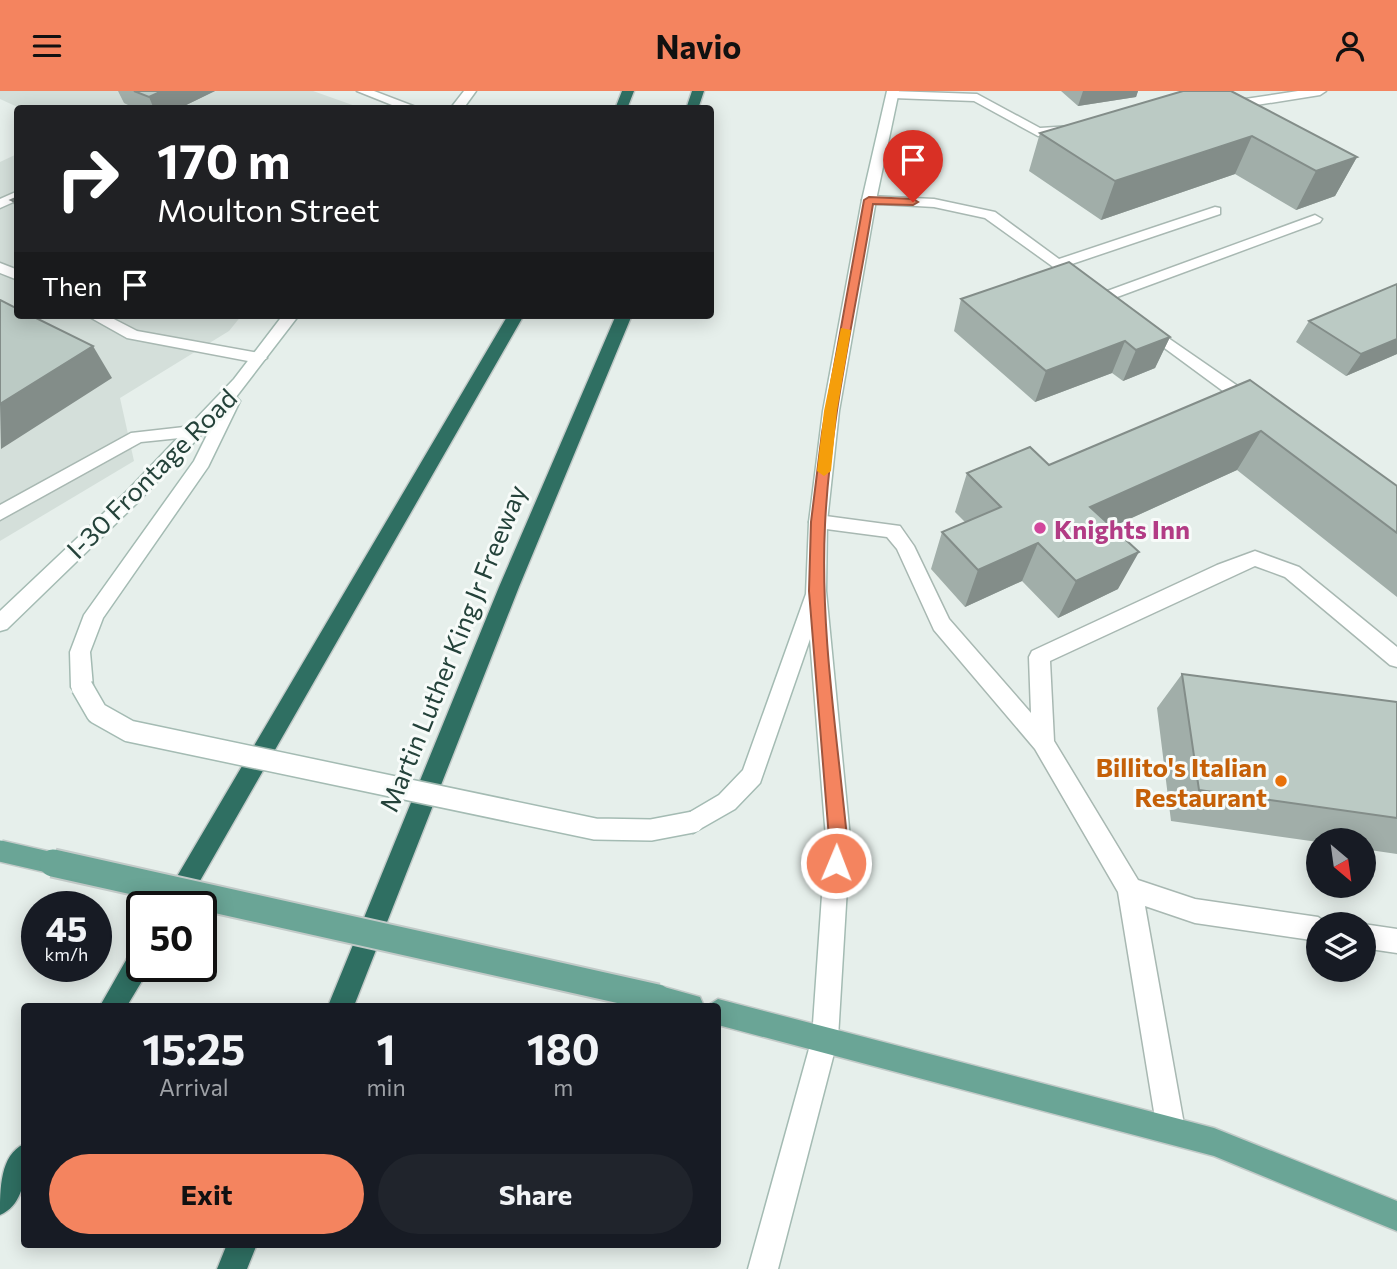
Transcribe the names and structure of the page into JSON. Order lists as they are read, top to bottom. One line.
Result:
{"streets":{"highway":["Martin Luther King Jr Freeway"],"main road":["I-30 Frontage Road"]},"places":["Knights Inn","Billito's Italian Restaurant"],"north":"bottom right","page":{"header":"Navio","turn":["170 m","Moulton Street"],"then":"Then","speed":"45 km/h","limit":"50","eta":["15:25","Arrival","1","min","180","m"],"buttons":["Exit","Share"]}}
